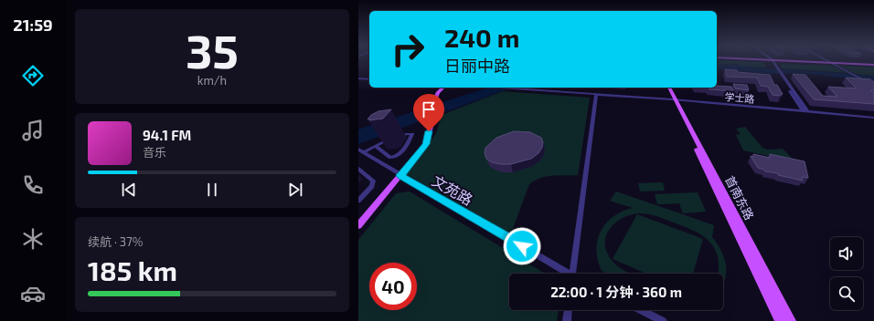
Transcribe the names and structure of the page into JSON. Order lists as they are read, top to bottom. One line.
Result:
{"streets":{"main road":["首南东路"],"street":["学士路","文苑路"]},"crossings":[["学士路","首南东路"]],"page":{"tabs":"21:59","tile":[["35","km/h"],["续航 · 37%","185 km"]],"turn":["240 m","日丽中路"],"song":["94.1 FM","音乐"],"limit":"40","trip":"22:00 · 1 分钟 · 360 m"}}
